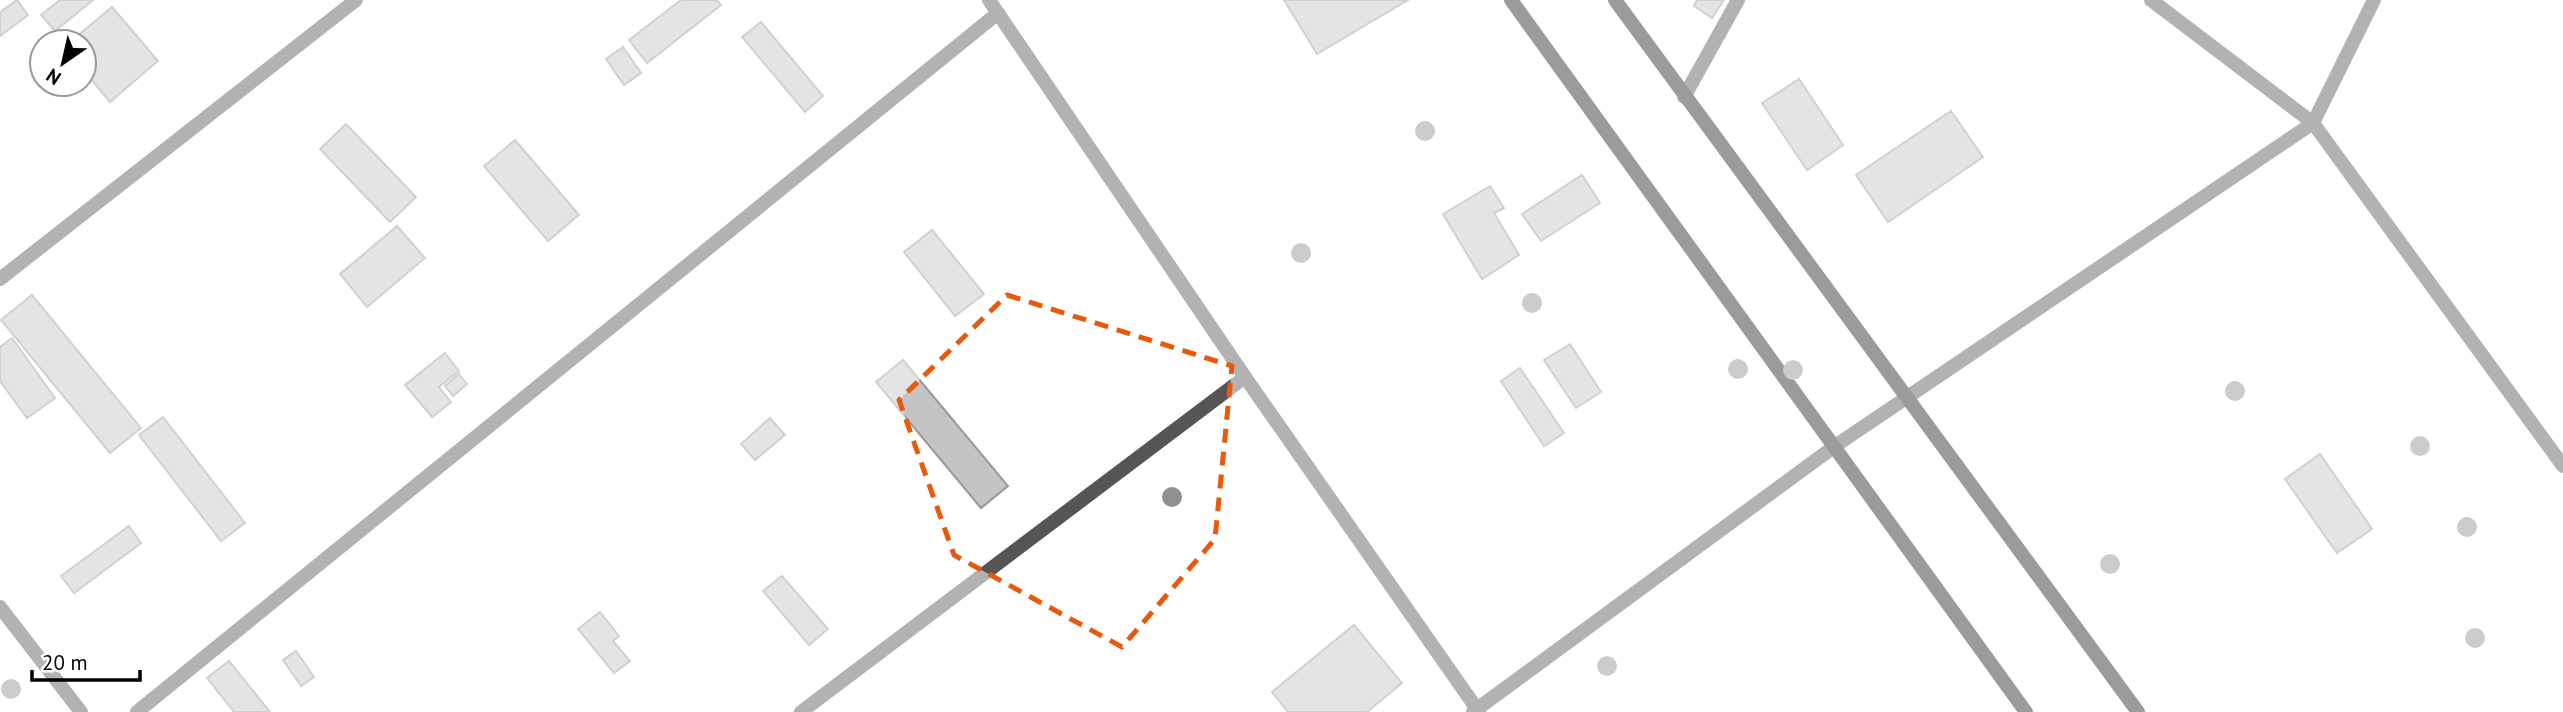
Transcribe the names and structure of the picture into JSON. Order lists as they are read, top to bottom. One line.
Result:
{"scale_bar":"20 m","north":"bottom left"}
